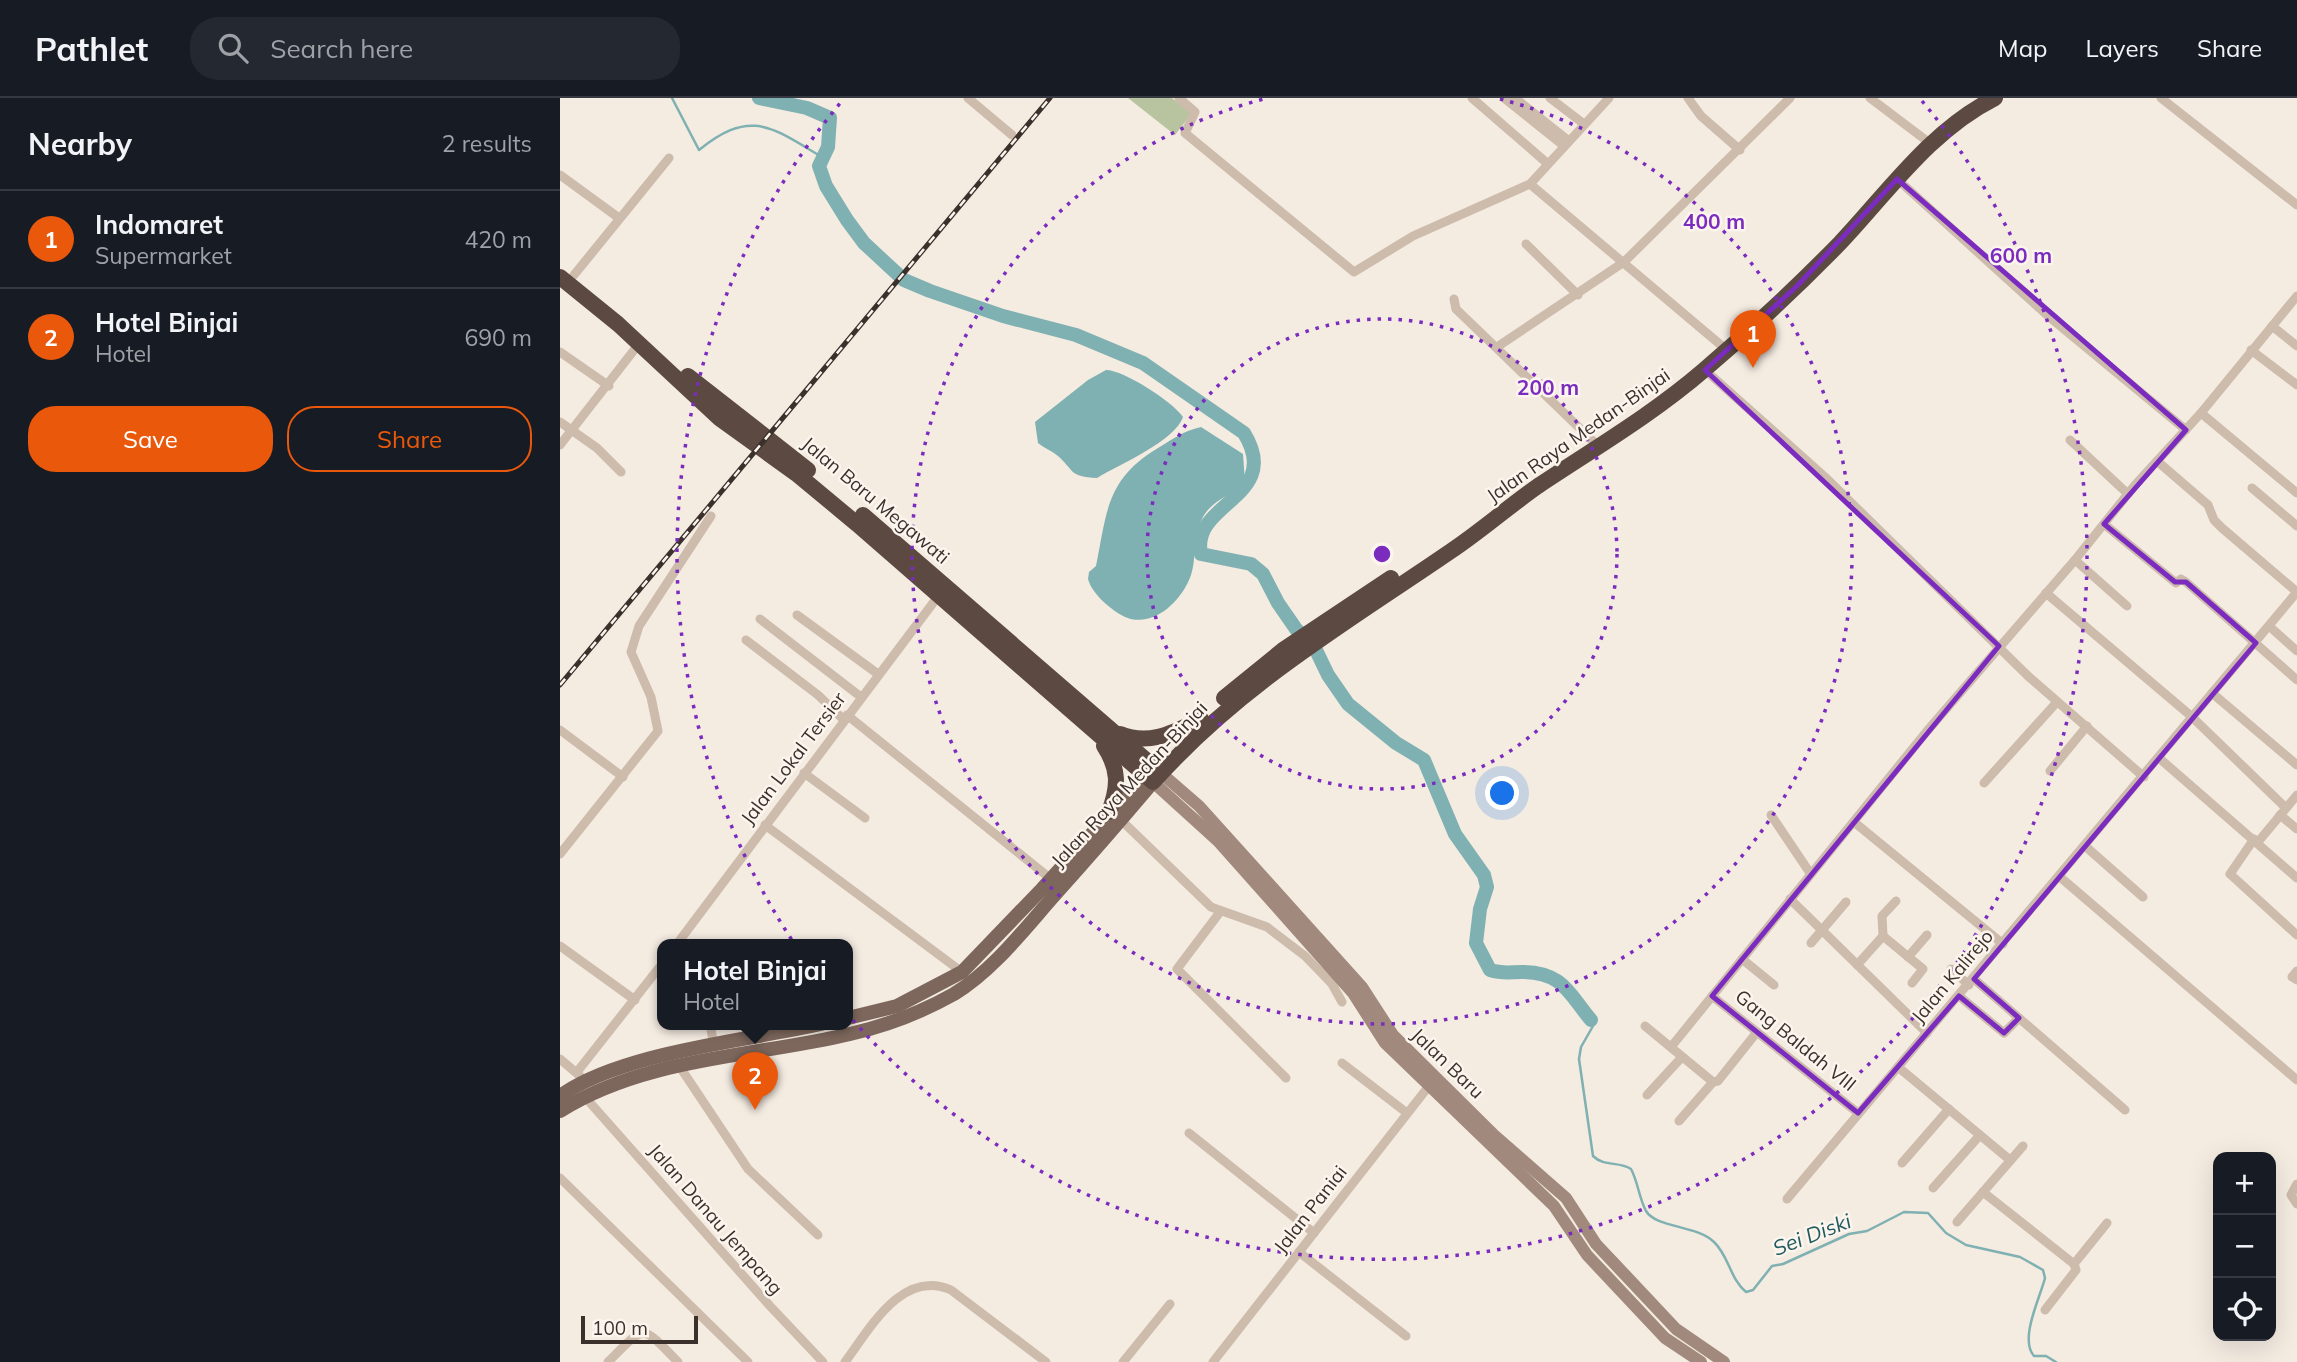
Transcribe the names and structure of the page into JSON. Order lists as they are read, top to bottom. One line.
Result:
{"streets":{"highway":["Jalan Raya Medan-Binjai","Jalan Baru Megawati"],"street":["Jalan Lokal Tersier","Jalan Kalirejo","Gang Baldah VIII","Jalan Baru","Jalan Paniai","Jalan Danau Jempang"]},"crossings":[["Jalan Raya Medan-Binjai","Jalan Baru Megawati"],["Jalan Raya Medan-Binjai","Jalan Baru"],["Jalan Raya Medan-Binjai","Jalan Danau Jempang"],["Jalan Baru Megawati","Jalan Lokal Tersier"],["Jalan Baru Megawati","Jalan Baru"],["Jalan Kalirejo","Gang Baldah VIII"],["Jalan Baru","Jalan Paniai"]],"water":["Sei Diski"],"scale_bar":"100 m","page":{"header":"Pathlet","search":"Search here","nav":["Map","Layers","Share"],"heading":["Nearby","2 results"],"list":[{"mark":"1","name":"Indomaret","note":"Supermarket","value":"420 m"},{"mark":"2","name":"Hotel Binjai","note":"Hotel","value":"690 m"}],"pins":["1","2"],"buttons":["Save","Share"],"popup":["Hotel Binjai","Hotel"],"map_buttons":["+","−"],"scale":"100 m"},"rings":["400 m","600 m","200 m"]}
